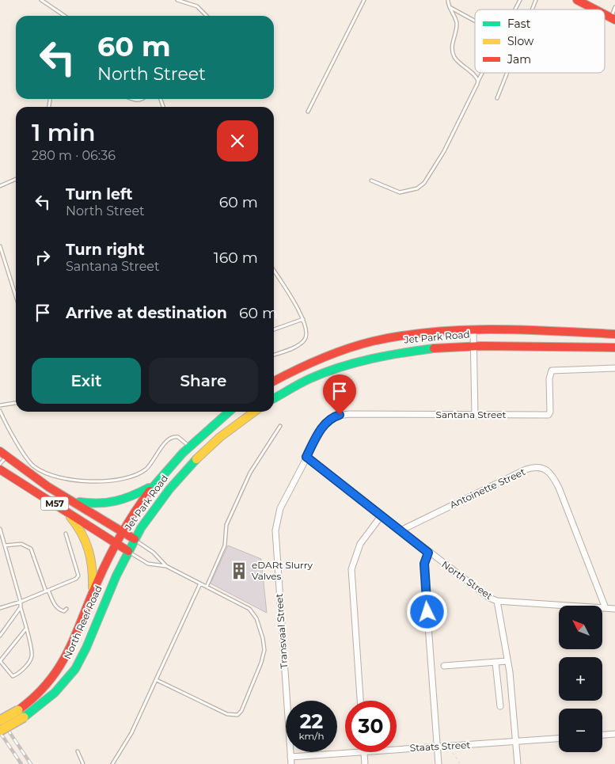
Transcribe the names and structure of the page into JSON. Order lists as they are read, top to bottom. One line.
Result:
{"streets":{"main road":["Jet Park Road","M57","North Reef Road"],"street":["Santana Street","Antoinette Street","North Street","Transvaal Street","Staats Street"]},"crossings":[["Jet Park Road","North Reef Road"],["Santana Street","North Street"],["Santana Street","Transvaal Street"],["Antoinette Street","North Street"],["M57","North Reef Road"],["North Street","Transvaal Street"],["Transvaal Street","Staats Street"]],"places":{"building":["eDARt Slurry Valves"]},"legend":["Fast","Slow","Jam"],"north":"top left","page":{"turn":["60 m","North Street"],"heading":["1 min","280 m · 06:36"],"list":[{"name":"Turn left","note":"North Street","value":"60 m"},{"name":"Turn right","note":"Santana Street","value":"160 m"},{"name":"Arrive at destination","value":"60 m"}],"buttons":["Exit","Share"],"map_buttons":["+","−"],"speed":"22 km/h","limit":"30"}}
